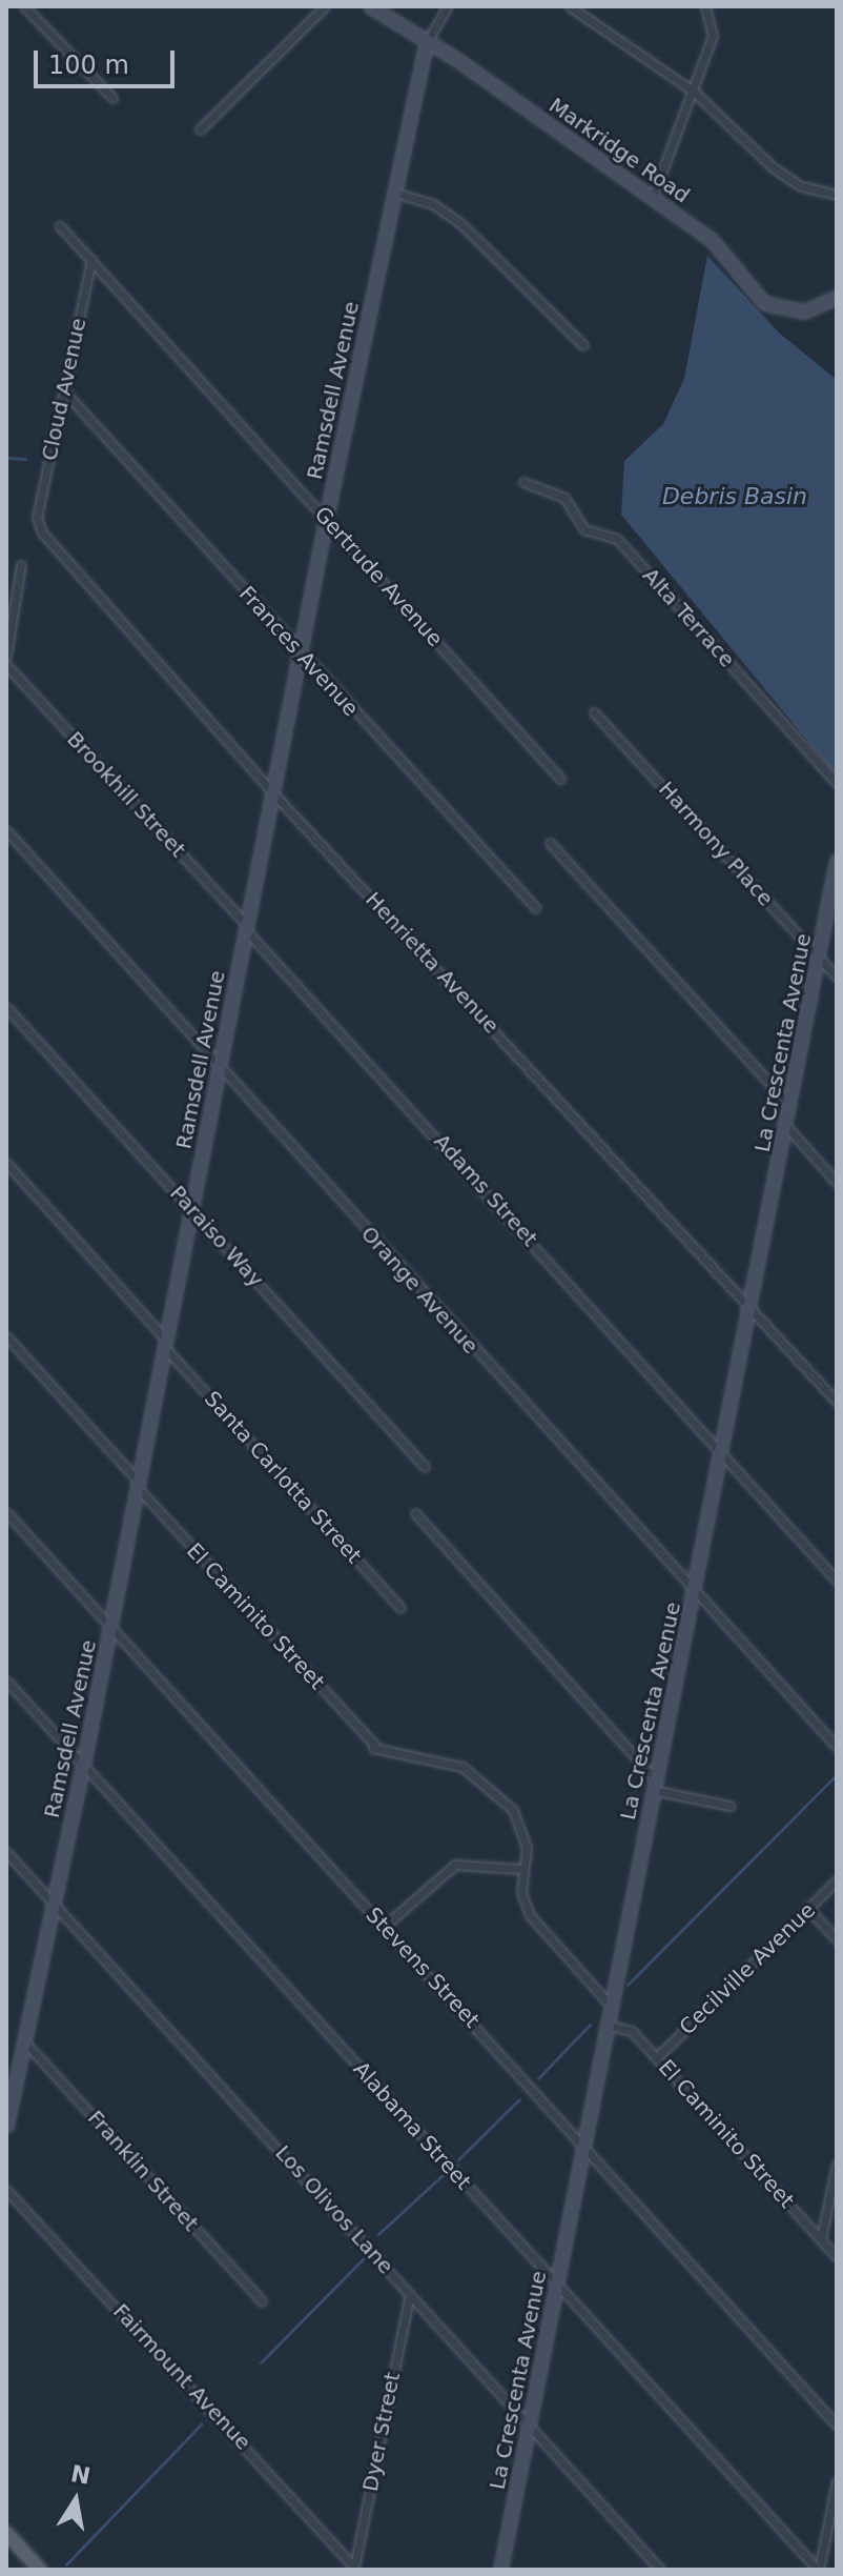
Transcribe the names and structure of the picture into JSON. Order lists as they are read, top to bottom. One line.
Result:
{"streets":{"street":["Markridge Road","Cloud Avenue","Ramsdell Avenue","Gertrude Avenue","Alta Terrace","Frances Avenue","Brookhill Street","Harmony Place","Henrietta Avenue","La Crescenta Avenue","Adams Street","Paraiso Way","Orange Avenue","Santa Carlotta Street","El Caminito Street","Stevens Street","Cecilville Avenue","Alabama Street","Franklin Street","Los Olivos Lane","Fairmount Avenue","Dyer Street"]},"crossings":[["Markridge Road","Ramsdell Avenue"],["Cloud Avenue","Gertrude Avenue"],["Cloud Avenue","Frances Avenue"],["Cloud Avenue","Henrietta Avenue"],["Ramsdell Avenue","Gertrude Avenue"],["Ramsdell Avenue","Frances Avenue"],["Ramsdell Avenue","Brookhill Street"],["Ramsdell Avenue","Henrietta Avenue"],["Ramsdell Avenue","Adams Street"],["Ramsdell Avenue","Paraiso Way"],["Ramsdell Avenue","Orange Avenue"],["Ramsdell Avenue","Santa Carlotta Street"],["Ramsdell Avenue","El Caminito Street"],["Ramsdell Avenue","Stevens Street"],["Ramsdell Avenue","Alabama Street"],["Ramsdell Avenue","Franklin Street"],["Ramsdell Avenue","Los Olivos Lane"],["Brookhill Street","Adams Street"],["Harmony Place","La Crescenta Avenue"],["Henrietta Avenue","La Crescenta Avenue"],["La Crescenta Avenue","Adams Street"],["La Crescenta Avenue","Orange Avenue"],["La Crescenta Avenue","El Caminito Street"],["La Crescenta Avenue","Stevens Street"],["La Crescenta Avenue","Alabama Street"],["La Crescenta Avenue","Los Olivos Lane"],["El Caminito Street","Cecilville Avenue"],["Los Olivos Lane","Dyer Street"],["Fairmount Avenue","Dyer Street"]],"water":["Debris Basin"],"scale_bar":"100 m","north":"top"}
